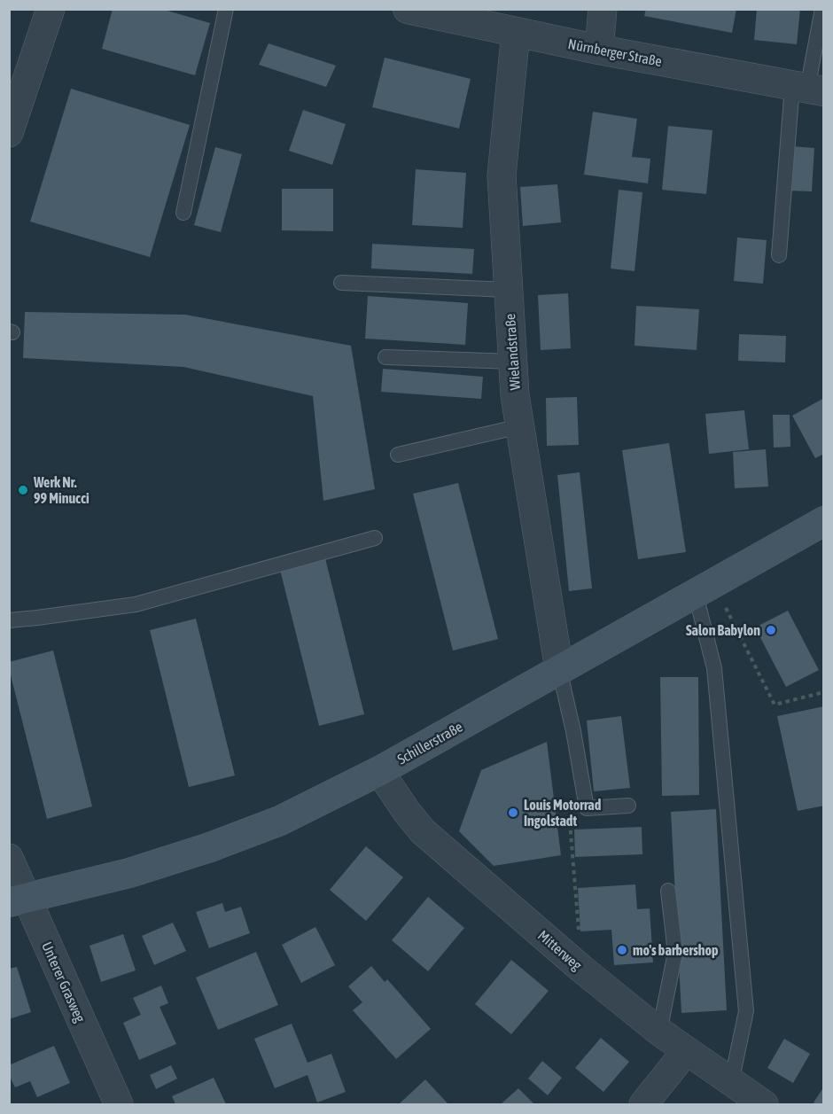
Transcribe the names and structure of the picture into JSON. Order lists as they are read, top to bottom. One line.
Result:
{"streets":{"main road":["Schillerstraße"],"street":["Nürnberger Straße","Wielandstraße","Mitterweg","Unterer Grasweg"]},"crossings":[["Nürnberger Straße","Wielandstraße"],["Wielandstraße","Schillerstraße"],["Schillerstraße","Mitterweg"],["Schillerstraße","Unterer Grasweg"]],"places":["Werk Nr. 99 Minucci","Salon Babylon","Louis Motorrad Ingolstadt","mo's barbershop"]}
